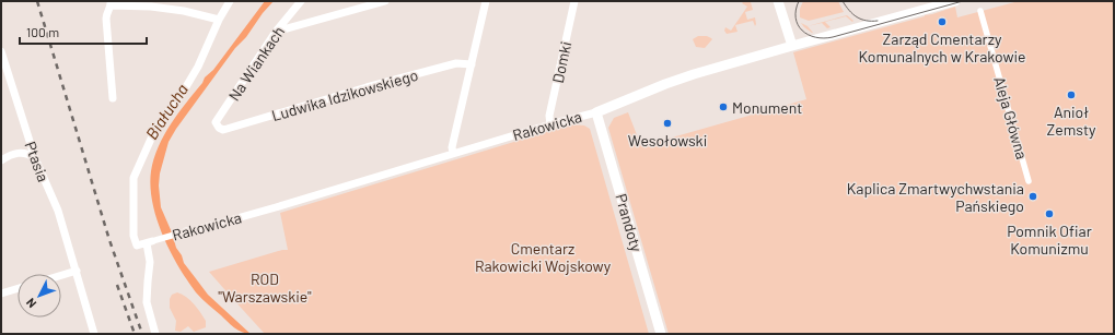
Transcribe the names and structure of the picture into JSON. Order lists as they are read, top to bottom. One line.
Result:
{"streets":{"street":["Domki","Na Wiankach","Ludwika Idzikowskiego","Aleja Główna","Rakowicka","Ptasia","Prandoty"]},"crossings":[["Domki","Rakowicka"],["Na Wiankach","Ludwika Idzikowskiego"],["Rakowicka","Prandoty"]],"water":["Białucha"],"parks":["Cmentarz Rakowicki Wojskowy","ROD \"Warszawskie\""],"places":["Zarząd Cmentarzy Komunalnych w Krakowie","Anioł Zemsty","Monument","Wesołowski","Kaplica Zmartwychwstania Pańskiego","Pomnik Ofiar Komunizmu"],"scale_bar":"100 m","north":"bottom left"}
